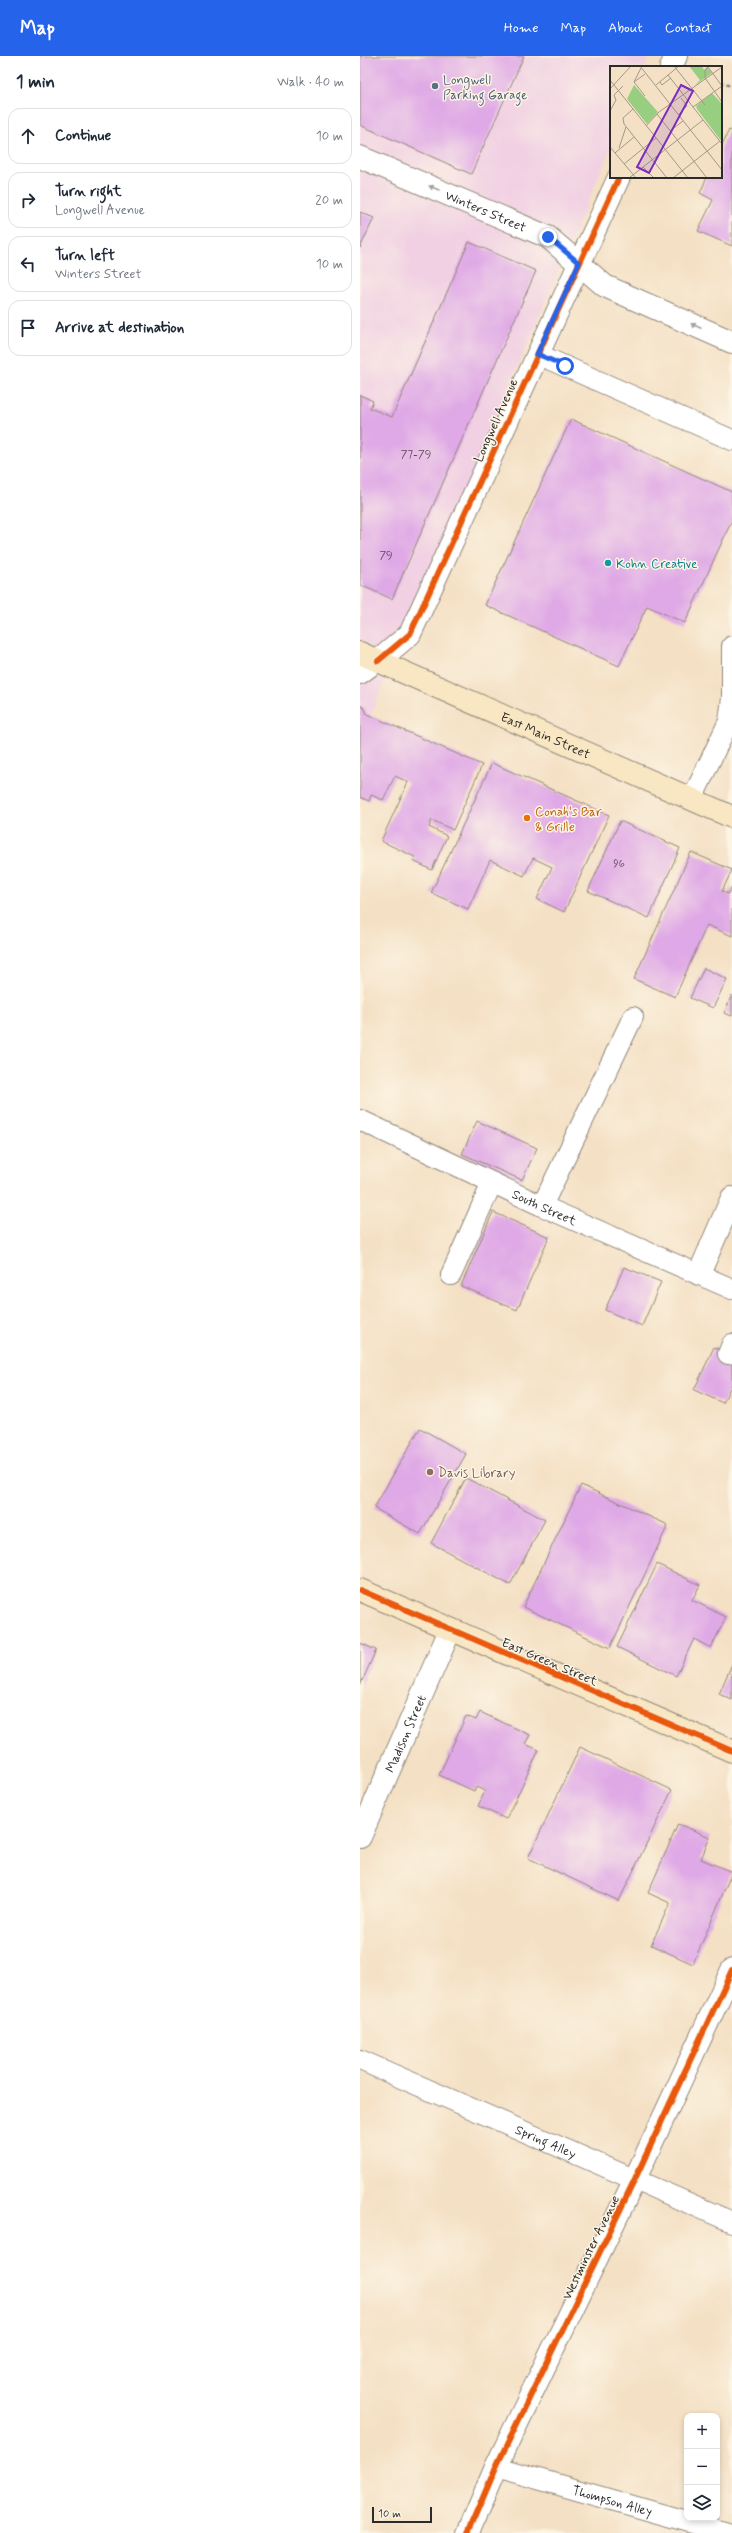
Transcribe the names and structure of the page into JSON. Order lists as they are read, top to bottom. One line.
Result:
{"streets":{"street":["Winters Street","Longwell Avenue","East Main Street","East Green Street","Madison Street","Westminster Avenue"],"lane":["South Street","Spring Alley","Thompson Alley"]},"crossings":[["Winters Street","Longwell Avenue"],["Longwell Avenue","East Main Street"],["East Green Street","Madison Street"],["Spring Alley","Westminster Avenue"],["Westminster Avenue","Thompson Alley"]],"one_way":["Winters Street"],"places":["Longwell Parking Garage","Kohn Creative","Conah's Bar & Grille","Davis Library"],"house_numbers":["77-79","79","96"],"scale_bar":"10 m","page":{"header":"Map","nav":["Home","Map","About","Contact"],"heading":["1 min","Walk · 40 m"],"list":[["Continue","10 m"],["Turn right","Longwell Avenue","20 m"],["Turn left","Winters Street","10 m"],"Arrive at destination"],"map_buttons":["+","−"],"scale":"10 m"}}
